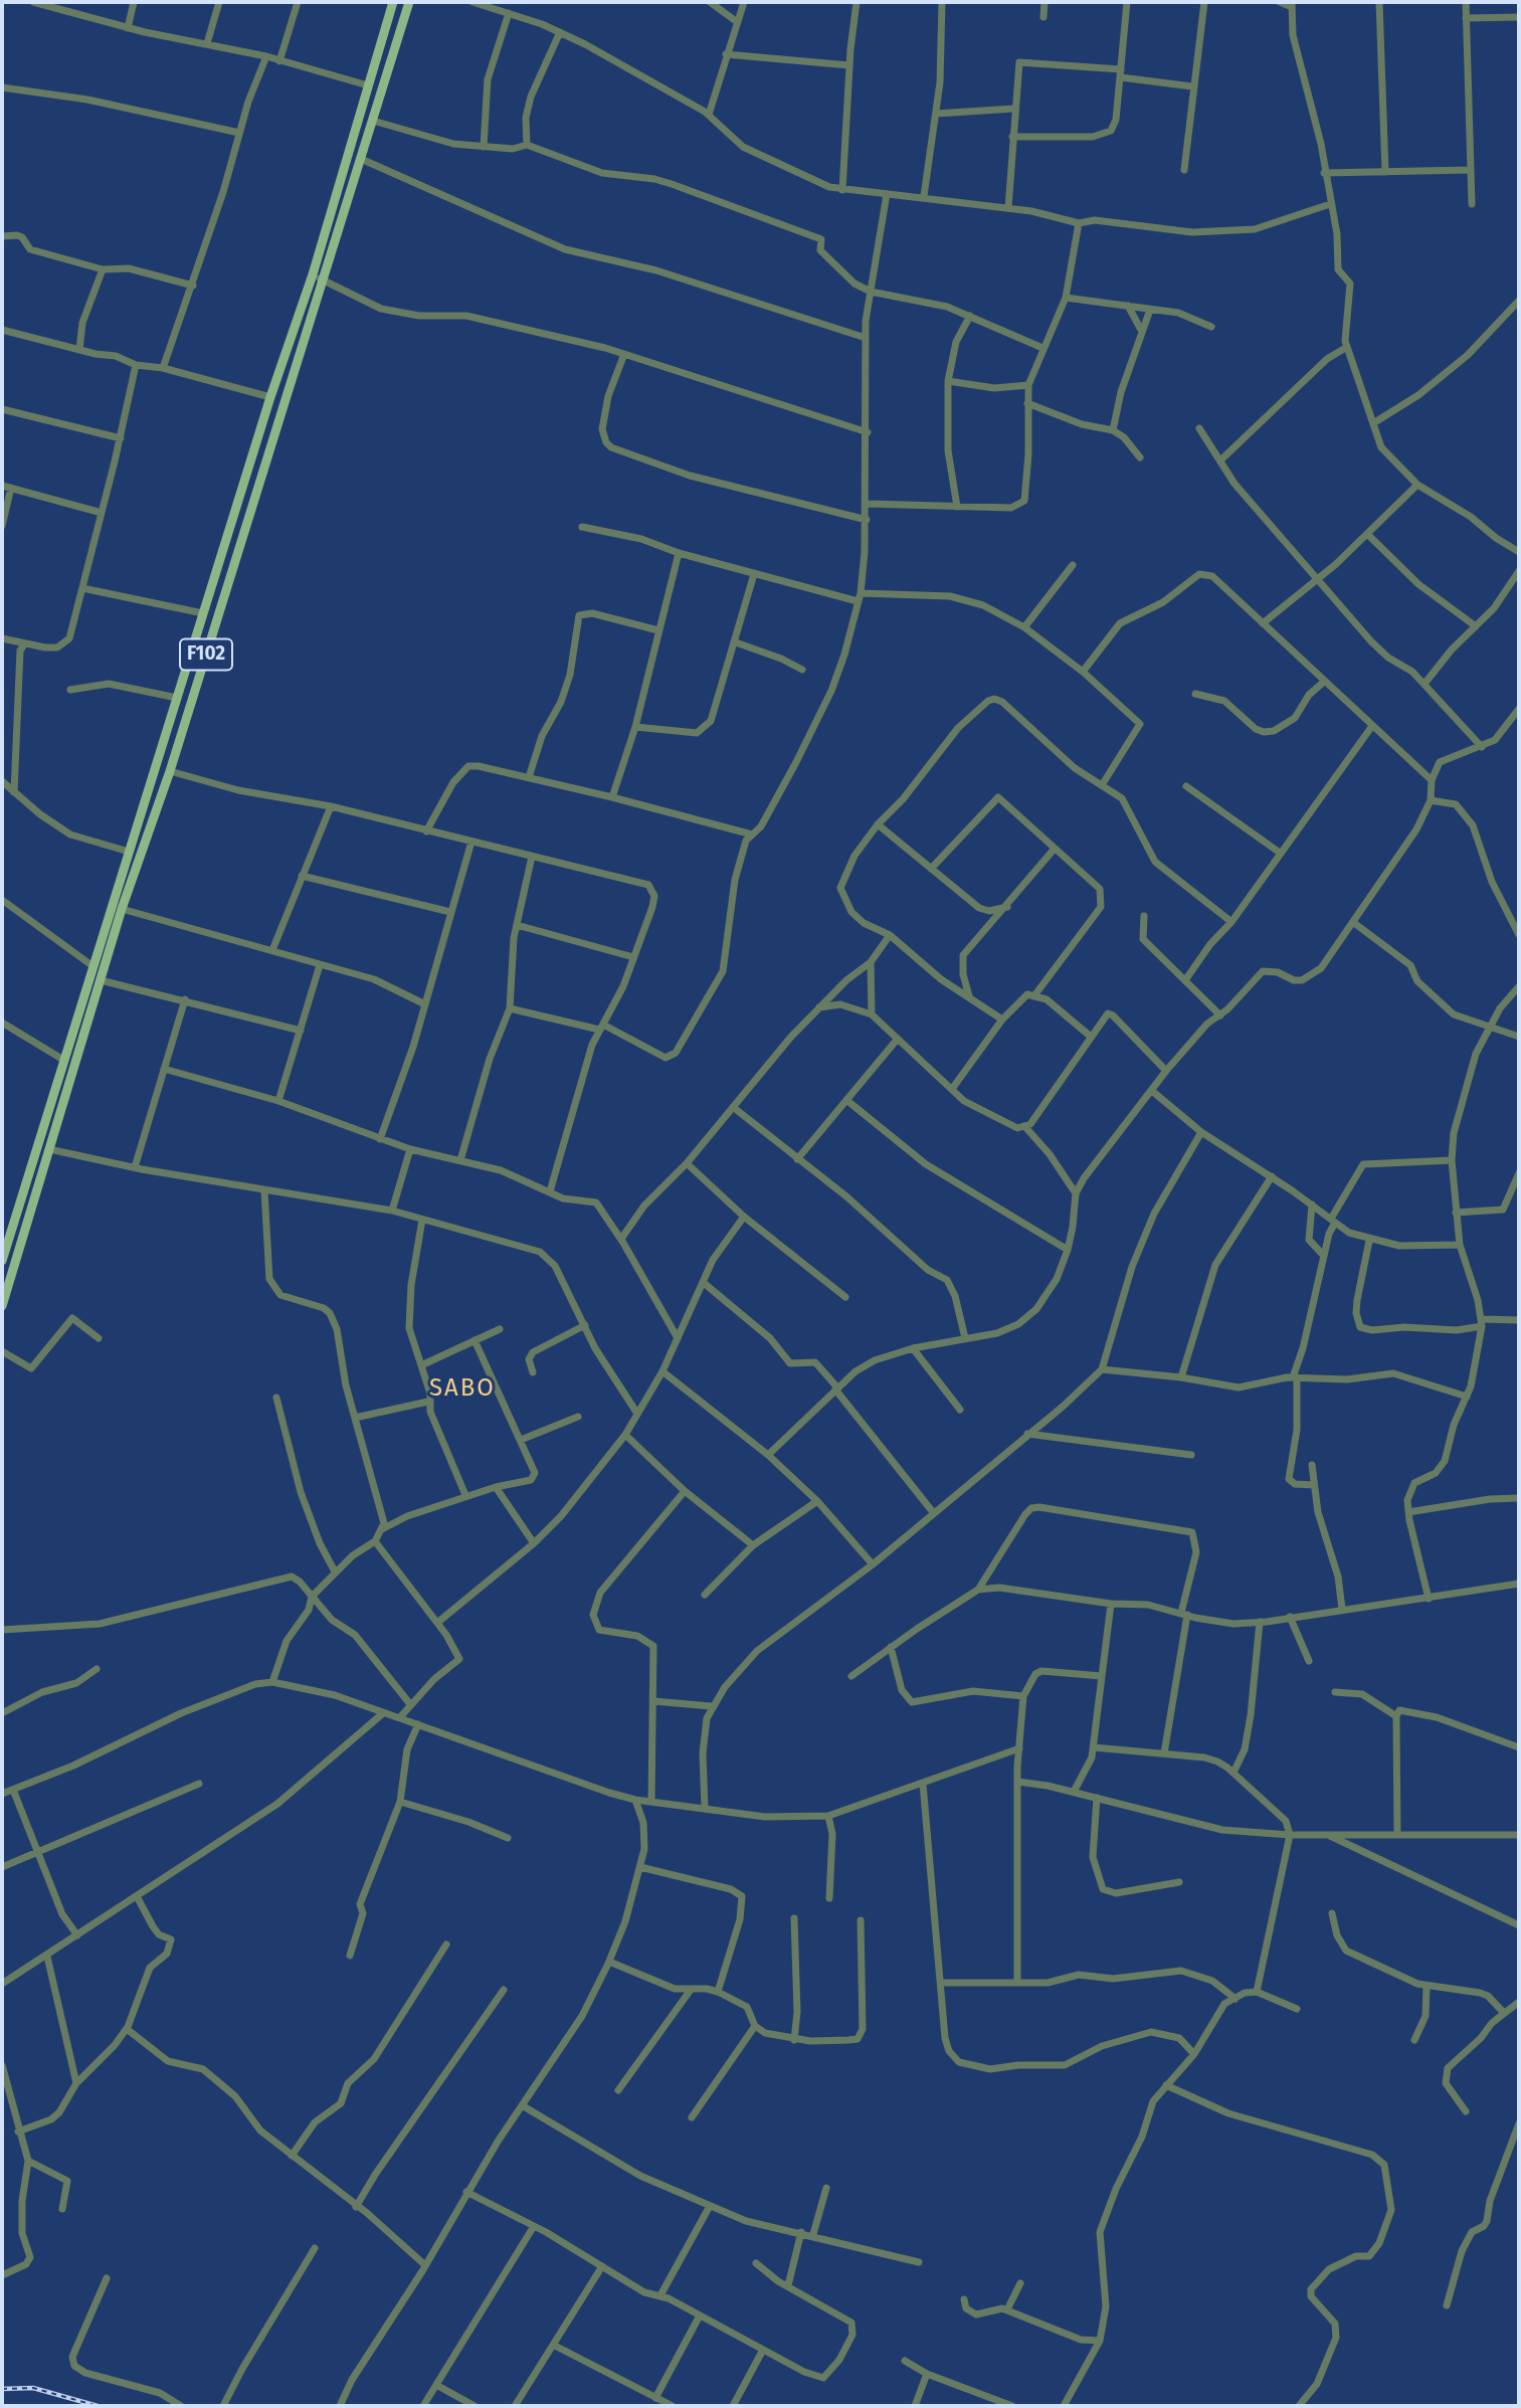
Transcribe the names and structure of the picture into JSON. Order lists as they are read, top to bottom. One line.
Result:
{"streets":{"main road":["F102"]},"districts":["SABO"]}
